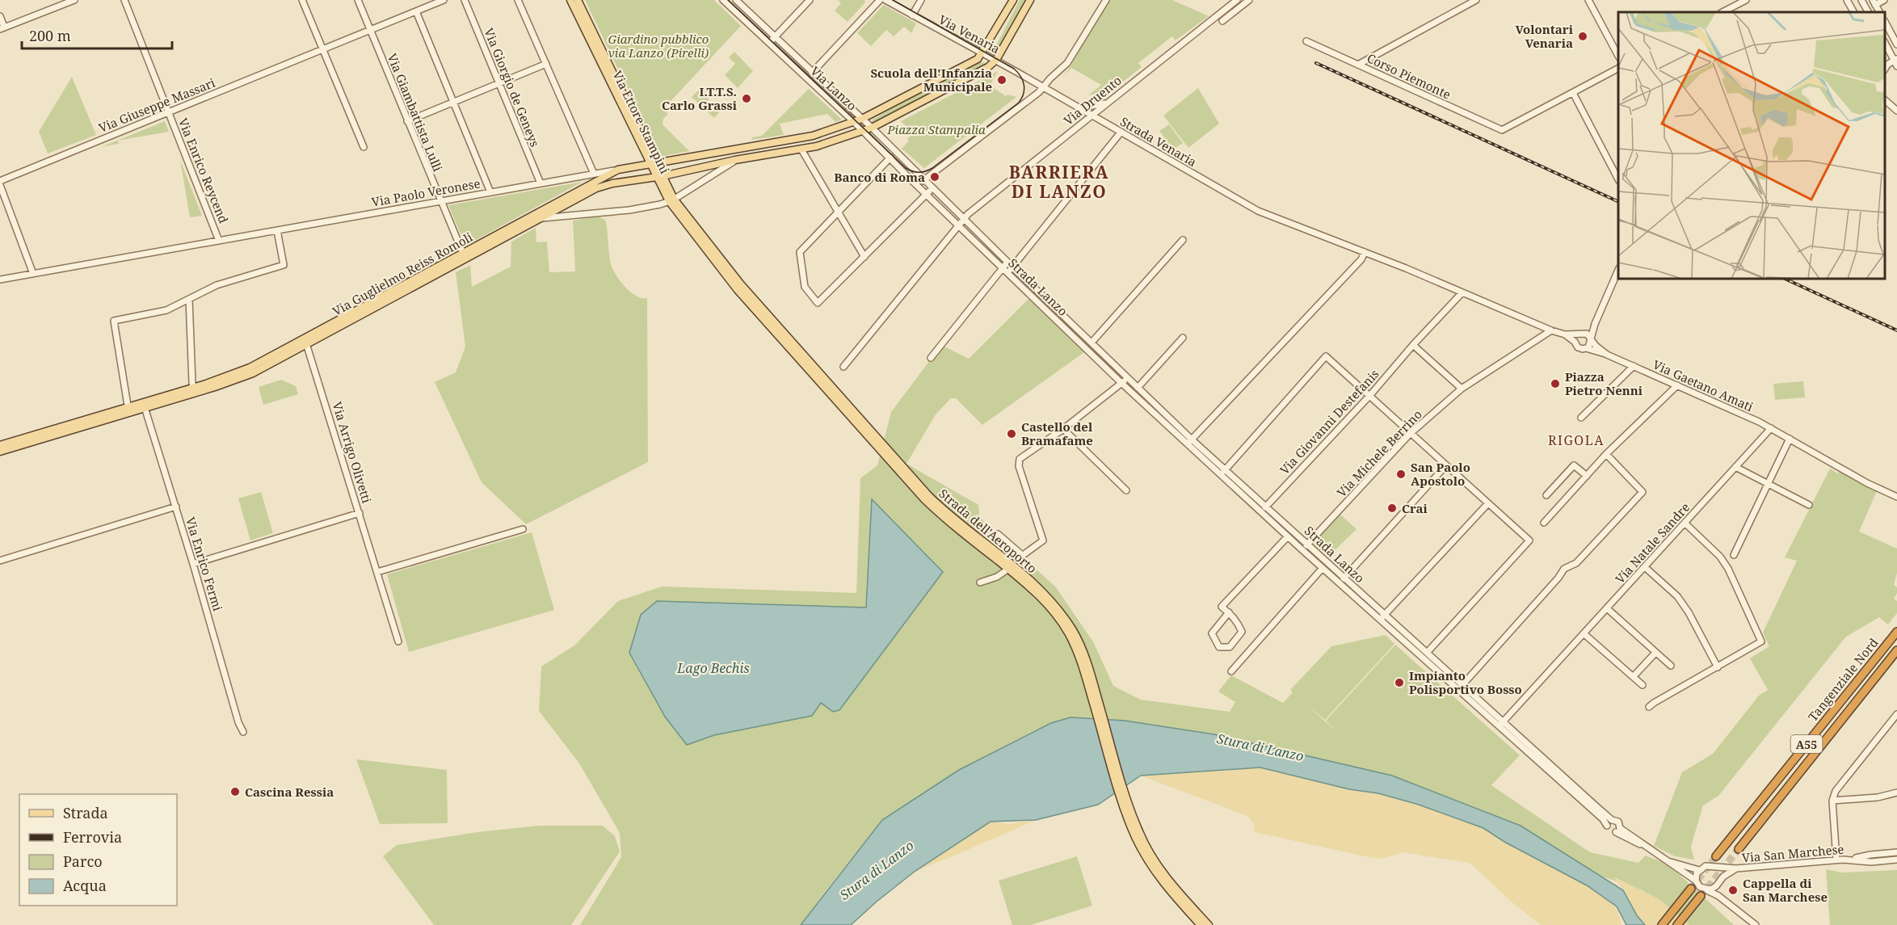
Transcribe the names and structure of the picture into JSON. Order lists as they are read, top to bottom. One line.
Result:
{"streets":{"highway":["Tangenziale Nord","A55"],"main road":["Via Ettore Stampini","Via Paolo Veronese","Via Guglielmo Reiss Romoli","Strada dell'Aeroporto"],"street":["Via Venaria","Corso Piemonte","Via Giorgio de Geneys","Via Lanzo","Via Druento","Via Giuseppe Massari","Via Giambattista Lulli","Strada Venaria","Via Enrico Reycend","Strada Lanzo","Via Gaetano Amati","Via Giovanni Destefanis","Via Arrigo Olivetti","Via Michele Berrino","Via Natale Sandre","Via Enrico Fermi","Via San Marchese"]},"crossings":[["Via Venaria","Strada Venaria"],["Via Giorgio de Geneys","Via Paolo Veronese"],["Via Lanzo","Via Paolo Veronese"],["Via Lanzo","Strada Lanzo"],["Via Druento","Strada Venaria"],["Via Druento","Strada Lanzo"],["Via Giuseppe Massari","Via Giambattista Lulli"],["Via Giuseppe Massari","Via Enrico Reycend"],["Via Giambattista Lulli","Via Paolo Veronese"],["Via Giambattista Lulli","Via Guglielmo Reiss Romoli"],["Via Ettore Stampini","Via Paolo Veronese"],["Via Ettore Stampini","Via Guglielmo Reiss Romoli"],["Via Ettore Stampini","Strada dell'Aeroporto"],["Strada Venaria","Via Giovanni Destefanis"],["Via Enrico Reycend","Via Paolo Veronese"],["Via Paolo Veronese","Via Guglielmo Reiss Romoli"],["Via Guglielmo Reiss Romoli","Via Arrigo Olivetti"],["Via Guglielmo Reiss Romoli","Via Enrico Fermi"],["Strada Lanzo","Via Giovanni Destefanis"],["Strada Lanzo","Via Michele Berrino"],["Via Gaetano Amati","Via Natale Sandre"]],"districts":["BARRIERA DI LANZO","RIGOLA"],"water":["Lago Bechis","Stura di Lanzo"],"parks":["Giardino pubblico via Lanzo (Pirelli)","Piazza Stampalia"],"places":["Volontari Venaria","Scuola dell'Infanzia Municipale","I.T.T.S. Carlo Grassi","Banco di Roma","Piazza Pietro Nenni","Castello del Bramafame","San Paolo Apostolo","Crai","Impianto Polisportivo Bosso","Cascina Ressia","Cappella di San Marchese"],"legend":["Strada","Ferrovia","Parco","Acqua"],"scale_bar":"200 m"}
